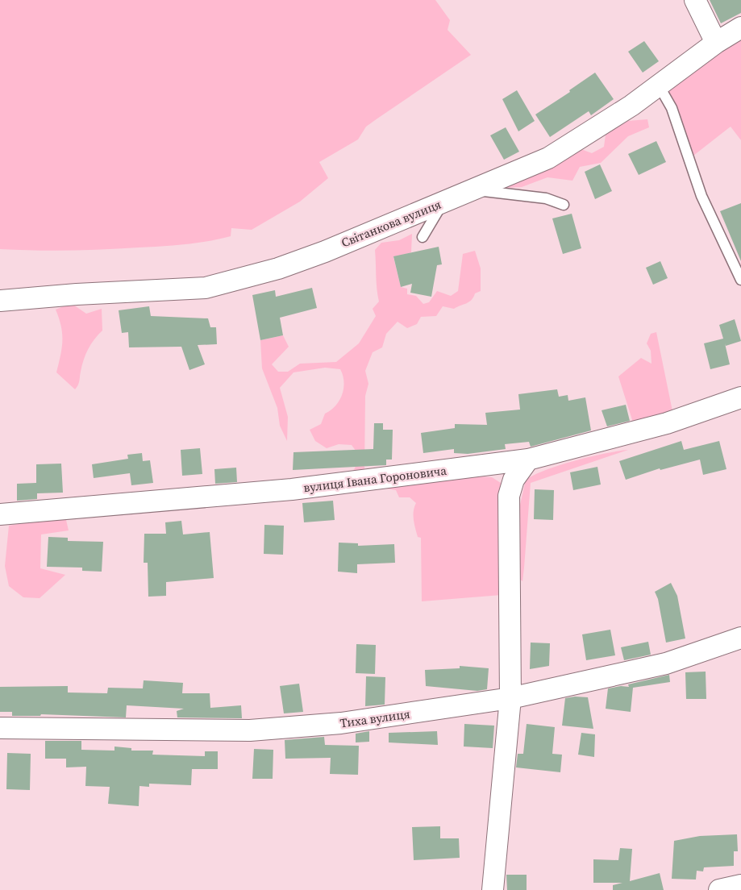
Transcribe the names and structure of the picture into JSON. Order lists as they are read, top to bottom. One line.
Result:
{"streets":{"street":["Світанкова вулиця","вулиця Івана Гороновича","Тиха вулиця"]}}
